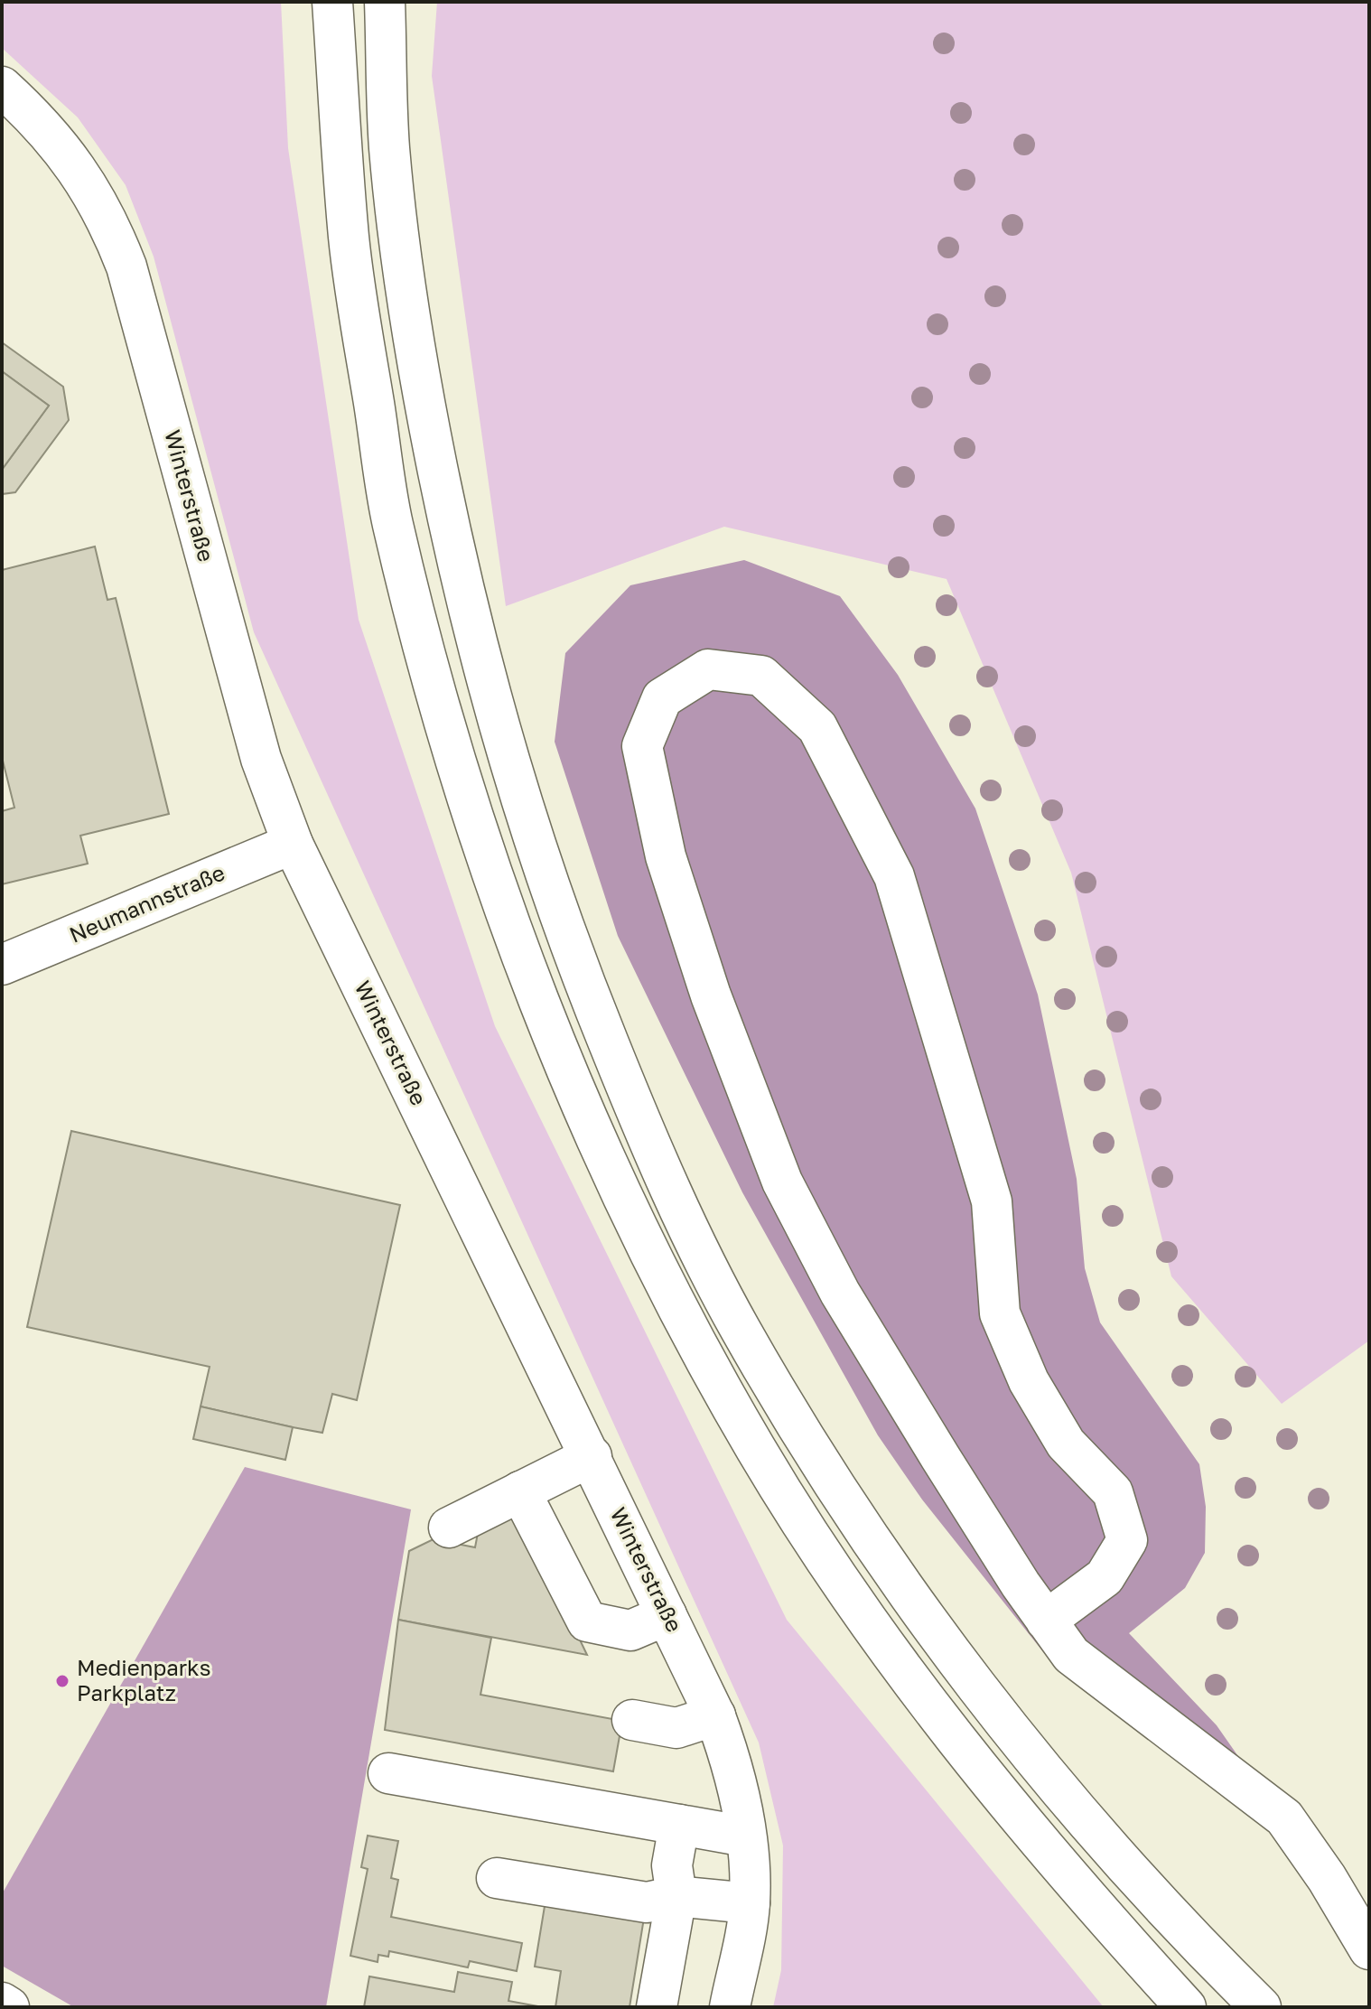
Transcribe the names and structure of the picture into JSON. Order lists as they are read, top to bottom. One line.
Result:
{"streets":{"main road":["Winterstraße","Neumannstraße"]},"crossings":[["Winterstraße","Neumannstraße"]],"places":["Medienparks Parkplatz"]}
